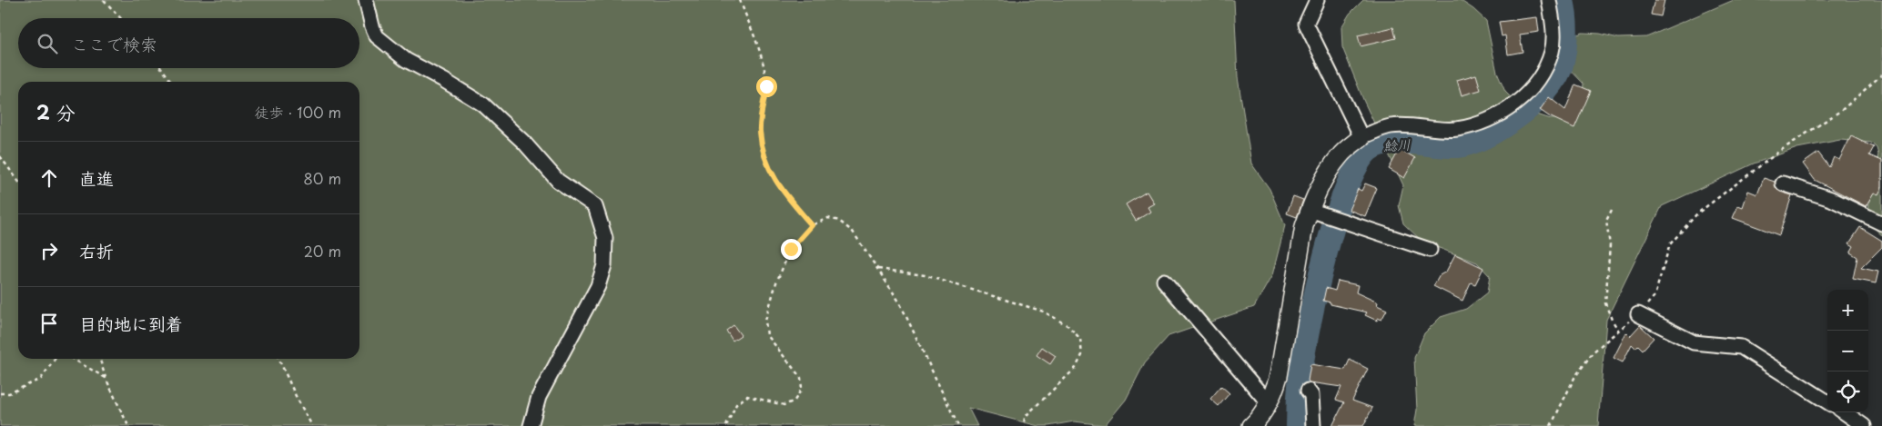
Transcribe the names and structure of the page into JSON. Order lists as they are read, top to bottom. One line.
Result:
{"water":["鯰川"],"page":{"search":"ここで検索","heading":["2 分","徒歩 · 100 m"],"list":[["直進","80 m"],["右折","20 m"],"目的地に到着"],"map_buttons":["+","−"]}}
